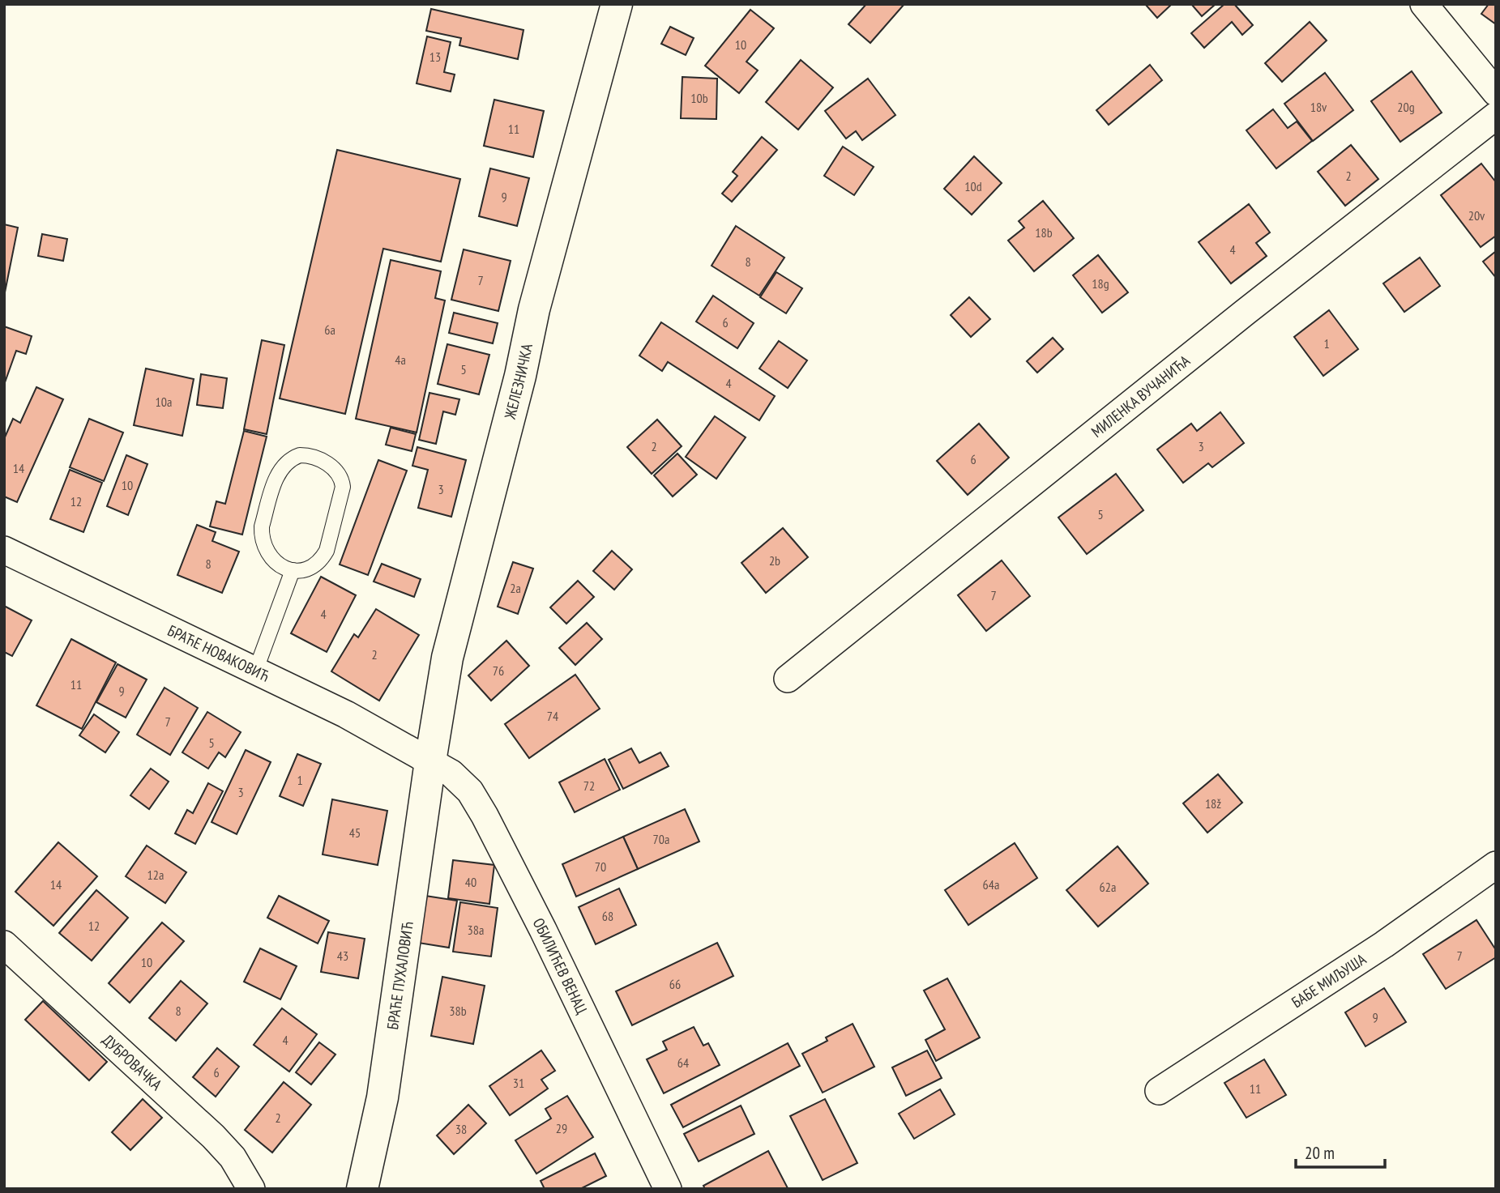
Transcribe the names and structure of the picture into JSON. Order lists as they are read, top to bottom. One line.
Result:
{"streets":{"main road":["ЖЕЛЕЗНИЧКА","БРАЋЕ ПУХАЛОВИЋ"],"street":["МИЛЕНКА ВУЧАНИЋА","БРАЋЕ НОВАКОВИЋ","ОБИЛИЋЕВ ВЕНАЦ","БАБЕ МИЉУША","ДУБРОВАЧКА"]},"crossings":[["ЖЕЛЕЗНИЧКА","БРАЋЕ НОВАКОВИЋ"],["ЖЕЛЕЗНИЧКА","ОБИЛИЋЕВ ВЕНАЦ"],["ЖЕЛЕЗНИЧКА","БРАЋЕ ПУХАЛОВИЋ"],["БРАЋЕ НОВАКОВИЋ","ОБИЛИЋЕВ ВЕНАЦ"],["БРАЋЕ НОВАКОВИЋ","БРАЋЕ ПУХАЛОВИЋ"],["ОБИЛИЋЕВ ВЕНАЦ","БРАЋЕ ПУХАЛОВИЋ"]],"house_numbers":["10","13","10b","18v","20g","11","2","10d","9","20v","18b","4","8","7","18g","6","6a","1","4a","5","4","10a","2","3","6","14","10","3","12","5","2b","8","2a","7","4","2","76","11","9","74","7","5","1","72","3","18ž","45","70a","70","12a","40","14","64a","62a","68","12","38a","43","7","10","66","8","38b","9","4","64","6","31","11","2","29","38"],"scale_bar":"20 m"}
